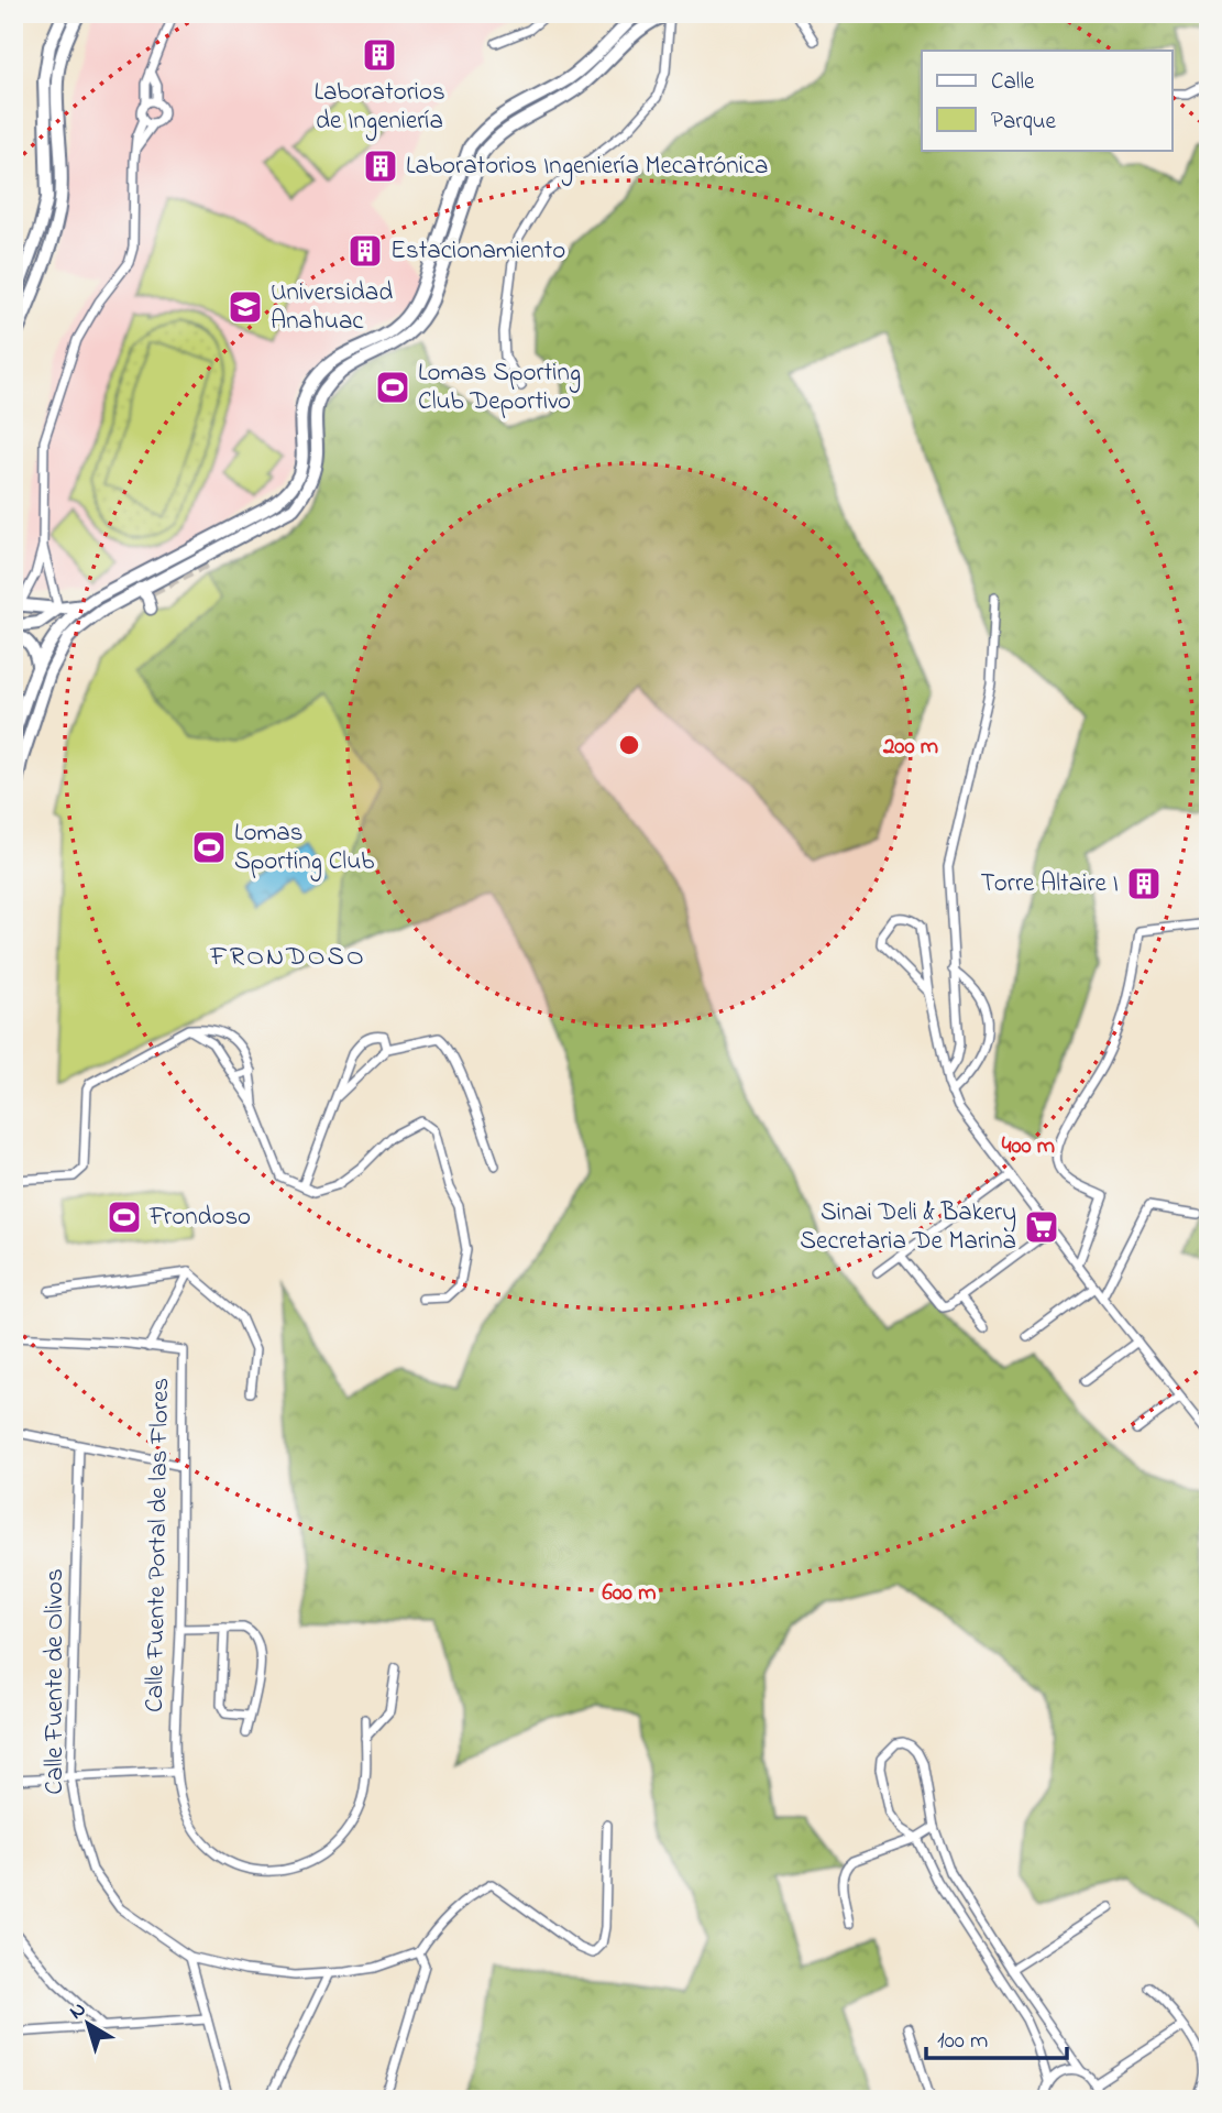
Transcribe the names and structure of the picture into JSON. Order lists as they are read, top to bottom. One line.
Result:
{"streets":{"street":["Calle Fuente Portal de las Flores","Calle Fuente de Olivos"]},"districts":["FRONDOSO"],"places":{"building":["Laboratorios de Ingeniería","Laboratorios Ingeniería Mecatrónica","Estacionamiento","Torre Altaire I"],"school or university":["Universidad Anahuac"],"sports":["Lomas Sporting Club Deportivo","Lomas Sporting Club","Frondoso"],"supermarket":["Sinai Deli & Bakery Secretaria De Marina"]},"legend":["Calle","Parque"],"scale_bar":"100 m","north":"top left","rings":["200 m","400 m","600 m"]}
